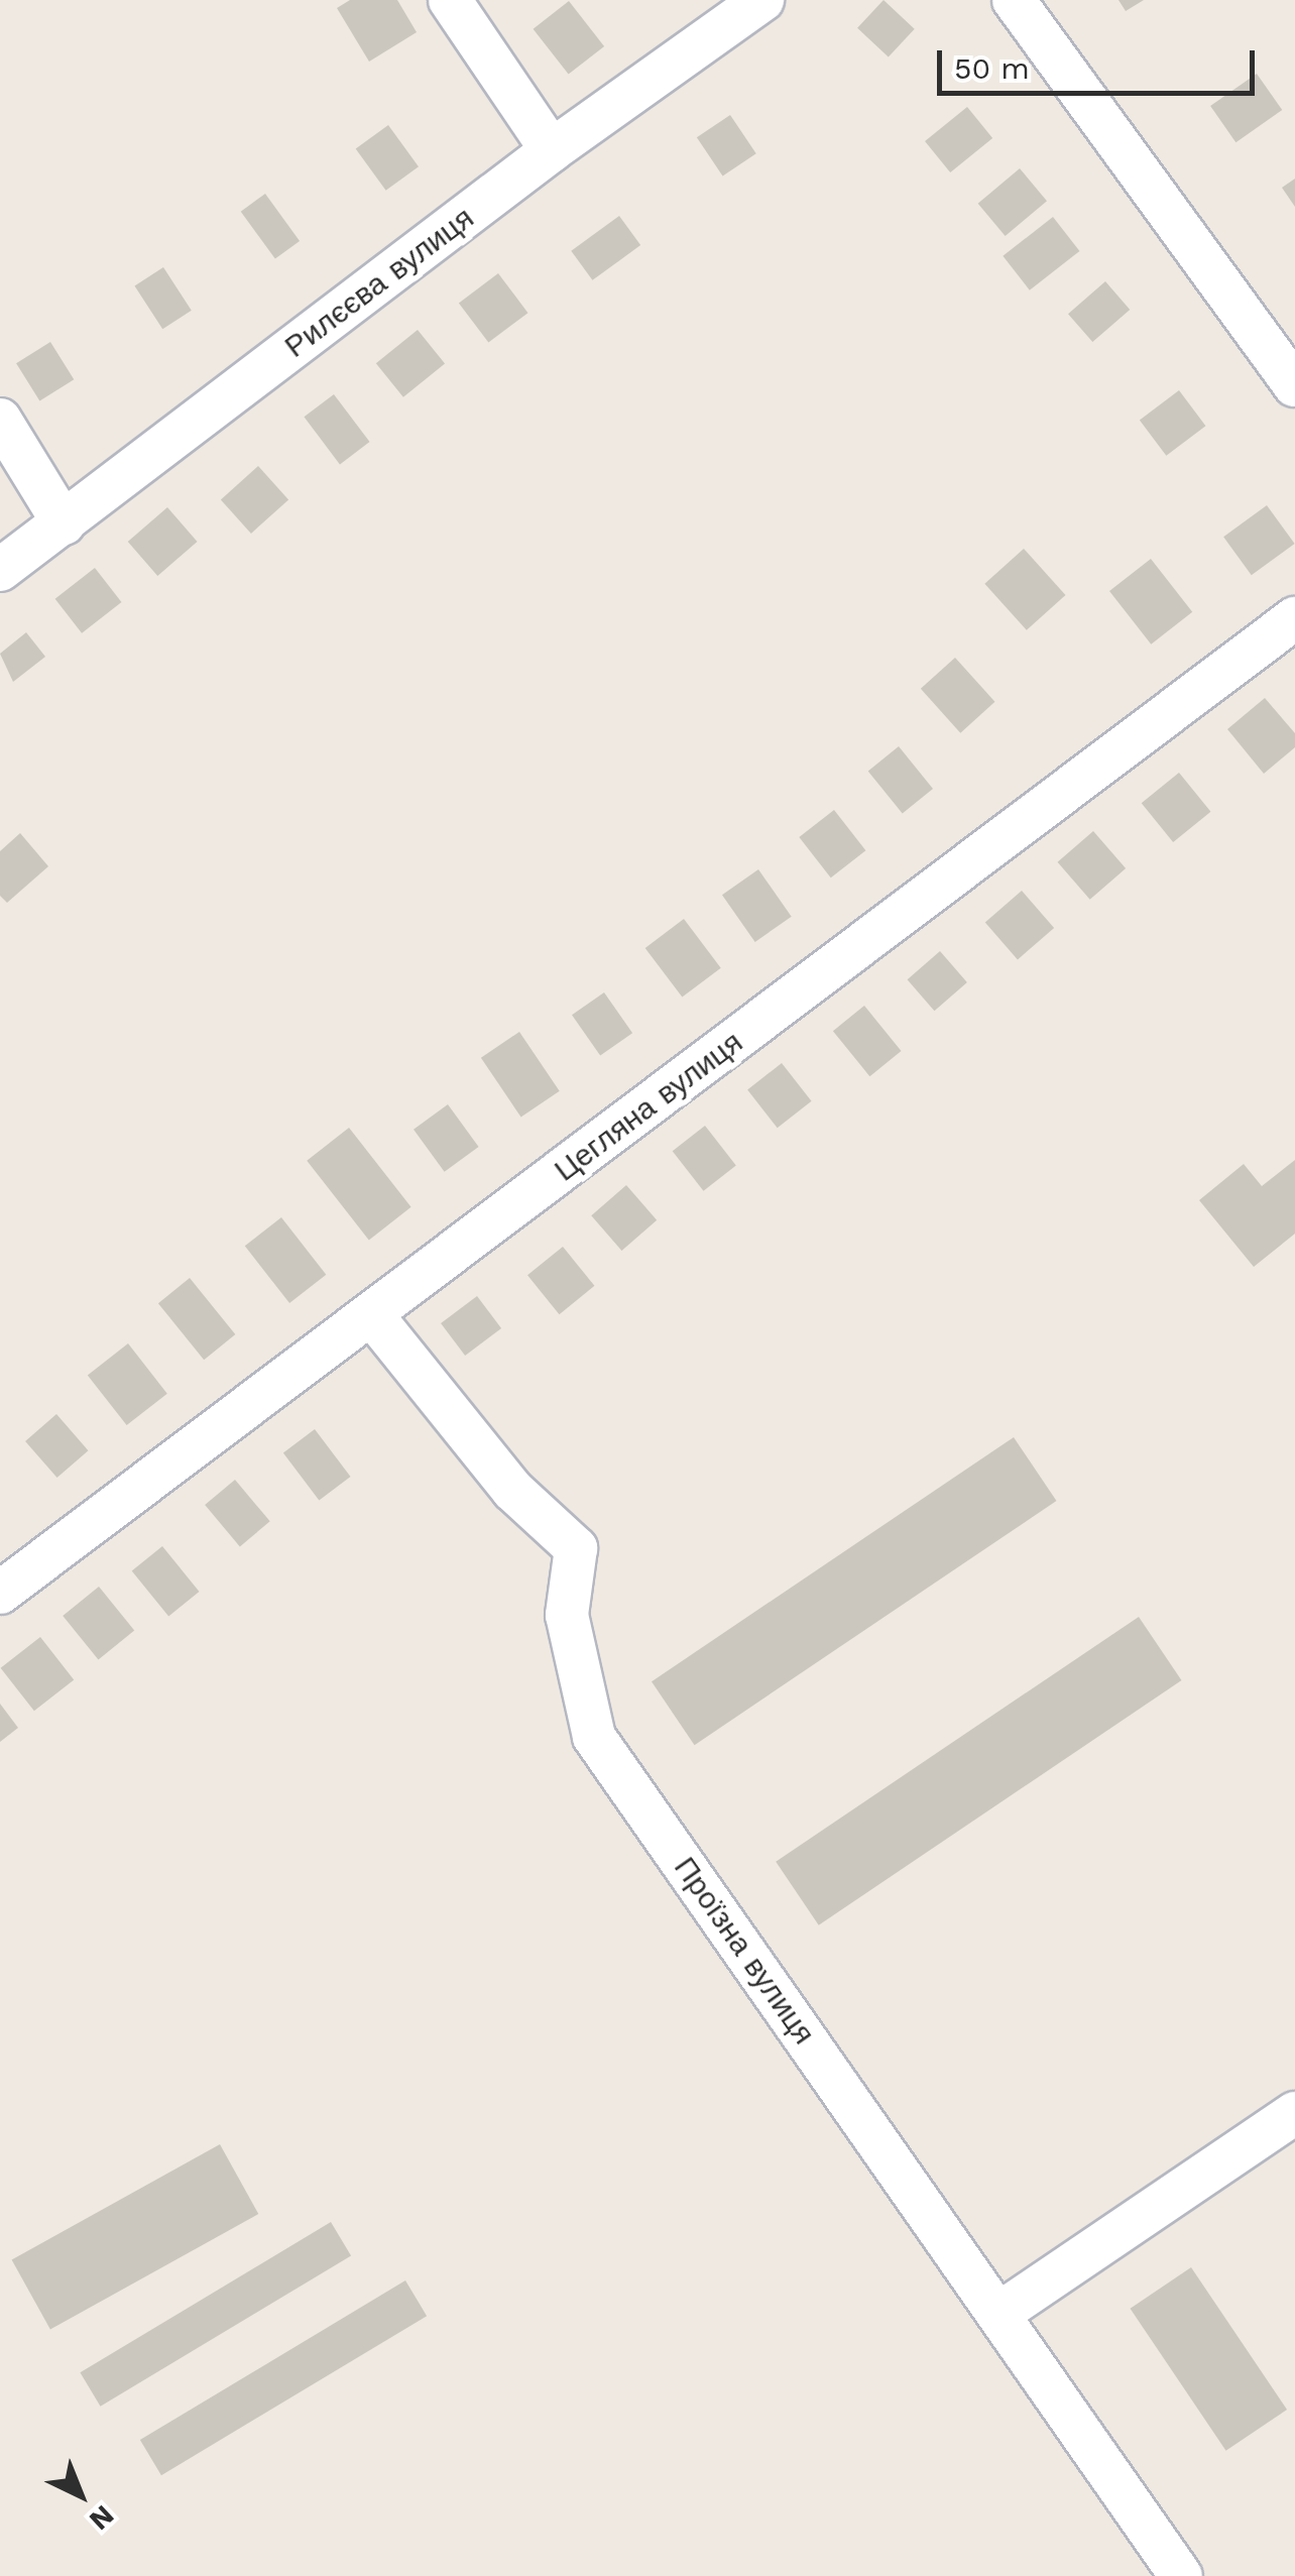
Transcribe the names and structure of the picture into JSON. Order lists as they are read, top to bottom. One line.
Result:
{"streets":{"street":["Рилєєва вулиця","Цегляна вулиця","Проїзна вулиця"]},"crossings":[["Цегляна вулиця","Проїзна вулиця"]],"scale_bar":"50 m","north":"bottom right"}
